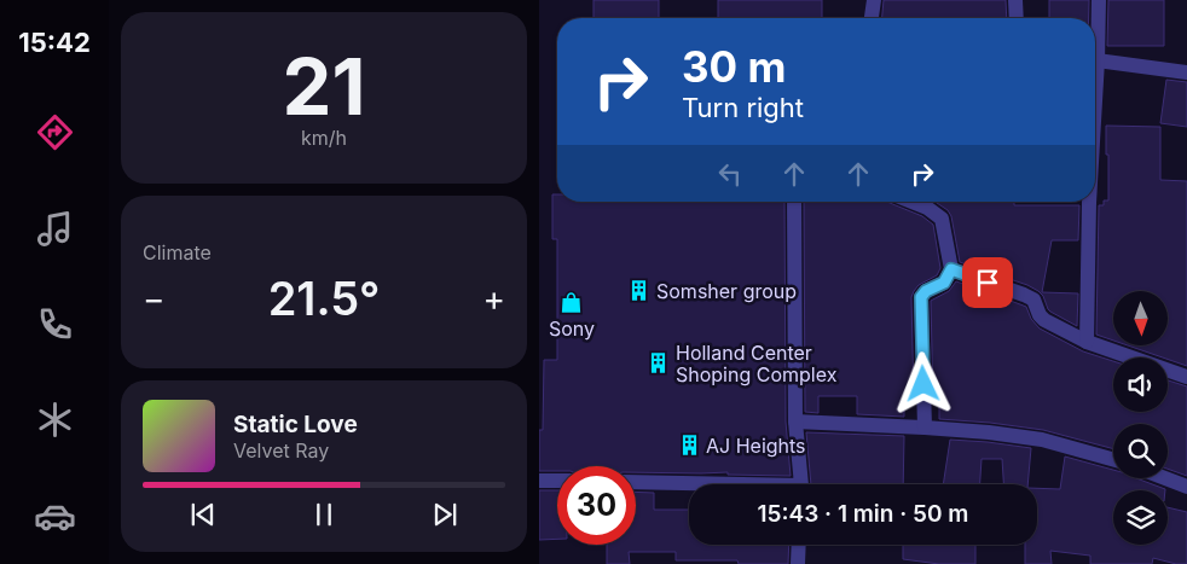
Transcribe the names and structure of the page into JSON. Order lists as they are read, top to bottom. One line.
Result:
{"places":{"building":["Somsher group","Holland Center Shoping Complex","AJ Heights"],"shop":["Sony"]},"north":"bottom","page":{"tabs":"15:42","tile":[["21","km/h"],"Climate"],"turn":["30 m","Turn right"],"heat":["−","21.5°","+"],"song":["Static Love","Velvet Ray"],"limit":"30","trip":"15:43 · 1 min · 50 m"}}
